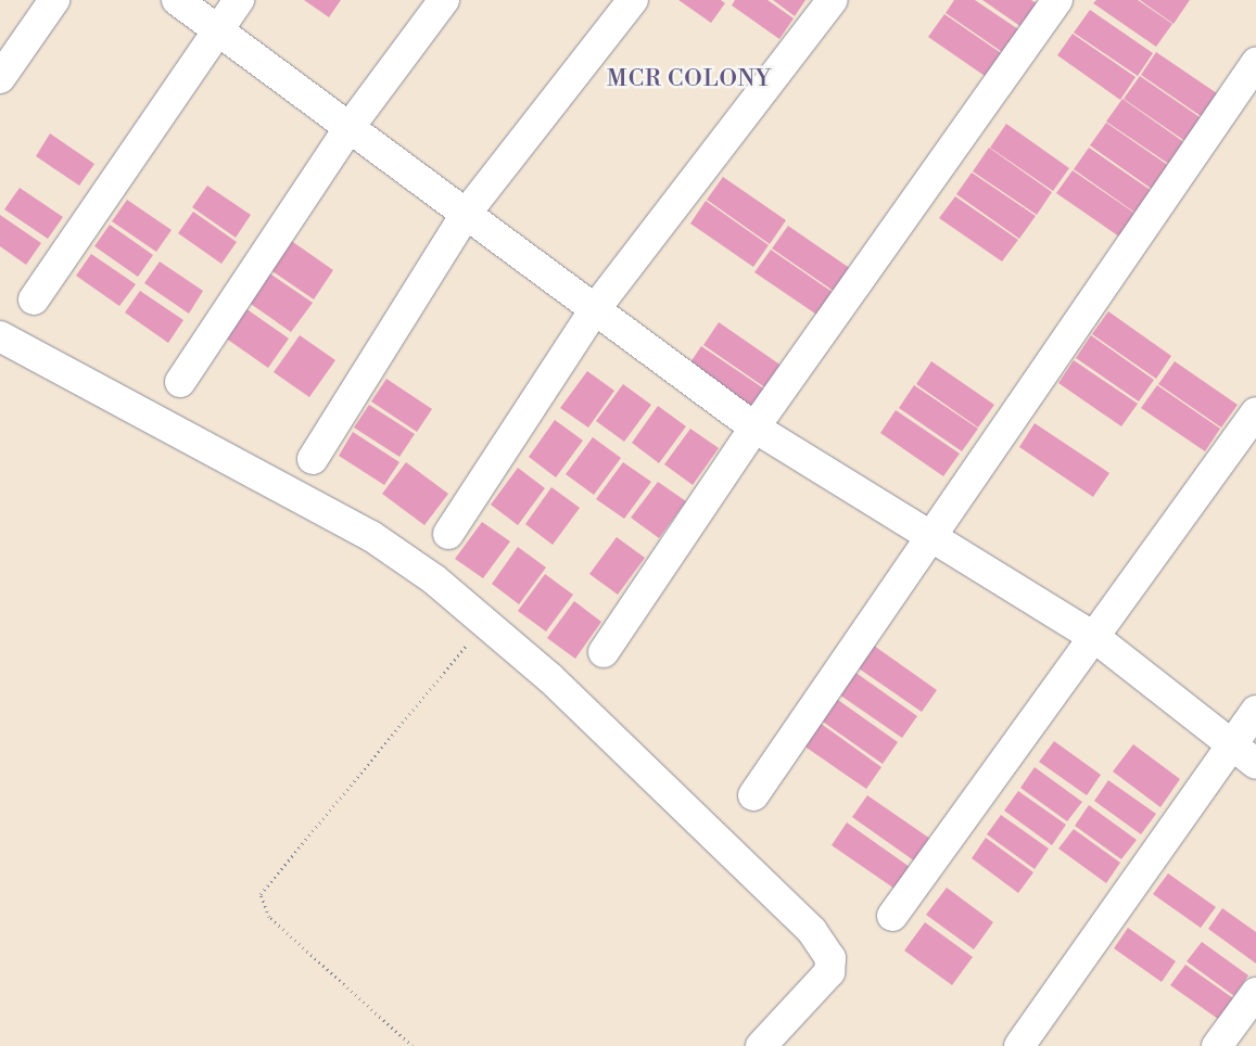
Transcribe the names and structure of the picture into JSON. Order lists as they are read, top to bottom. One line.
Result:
{"districts":["MCR COLONY"]}
